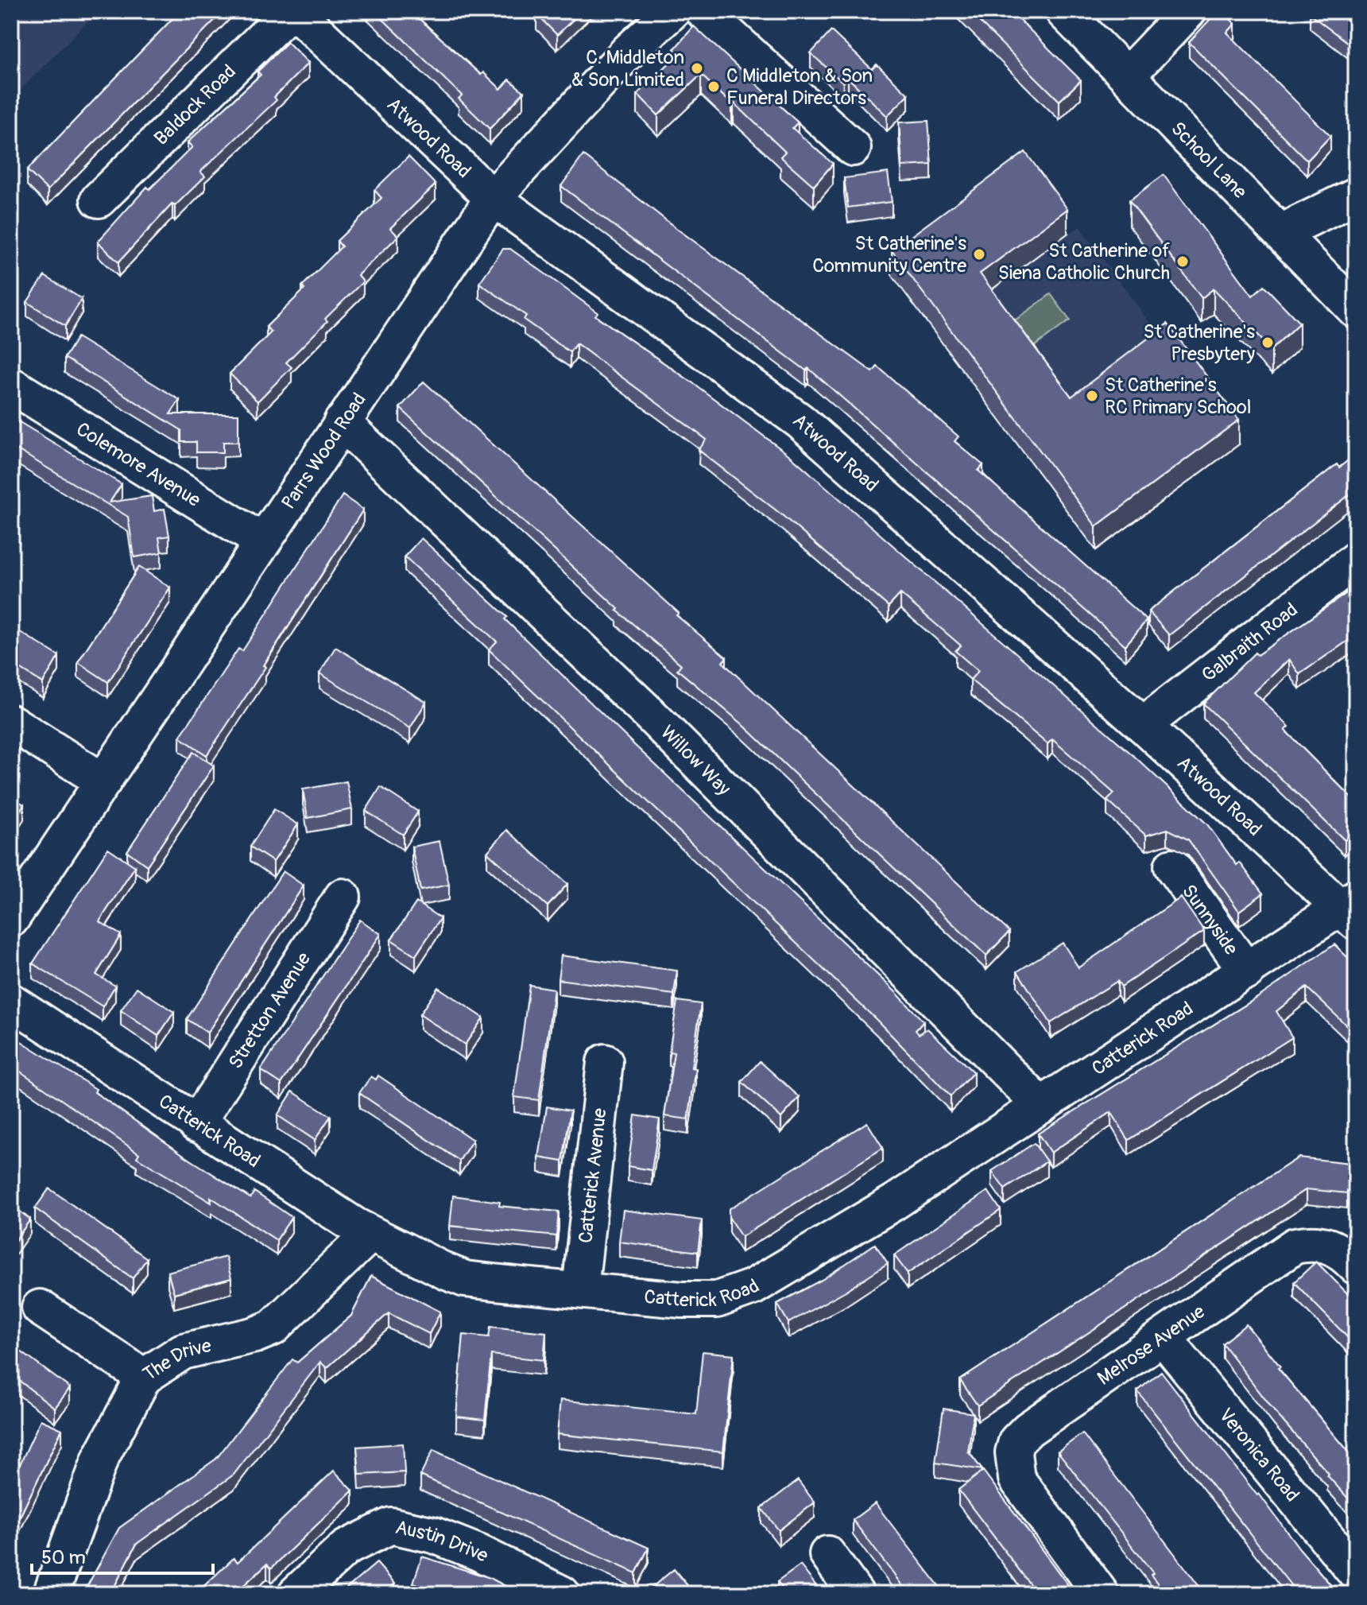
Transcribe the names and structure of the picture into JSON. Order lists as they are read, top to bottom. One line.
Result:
{"streets":{"street":["Baldock Road","Atwood Road","School Lane","Parrs Wood Road","Colemore Avenue","Galbraith Road","Willow Way","Sunnyside","Stretton Avenue","Catterick Road","Catterick Avenue","Melrose Avenue","The Drive","Veronica Road","Austin Drive"]},"crossings":[["Baldock Road","Atwood Road"],["Atwood Road","Parrs Wood Road"],["Atwood Road","Galbraith Road"],["Atwood Road","Catterick Road"],["Parrs Wood Road","Colemore Avenue"],["Parrs Wood Road","Willow Way"],["Willow Way","Catterick Road"],["Sunnyside","Catterick Road"],["Stretton Avenue","Catterick Road"],["Catterick Road","Catterick Avenue"],["Catterick Road","The Drive"],["Melrose Avenue","Veronica Road"]],"places":["C. Middleton & Son Limited","C Middleton & Son Funeral Directors","St Catherine's Community Centre","St Catherine of Siena Catholic Church","St Catherine's Presbytery","St Catherine's RC Primary School"],"scale_bar":"50 m"}
